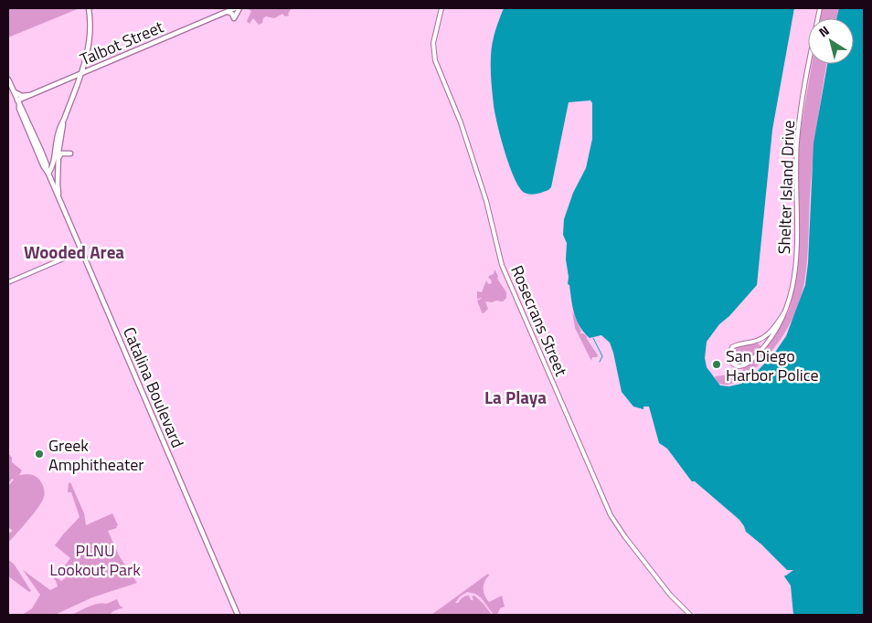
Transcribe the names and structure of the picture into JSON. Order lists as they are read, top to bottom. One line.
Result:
{"streets":{"main road":["Talbot Street","Catalina Boulevard"],"street":["Shelter Island Drive","Rosecrans Street"]},"crossings":[["Talbot Street","Catalina Boulevard"]],"districts":["Wooded Area","La Playa"],"parks":["PLNU Lookout Park"],"places":["San Diego Harbor Police","Greek Amphitheater"],"north":"top left"}
